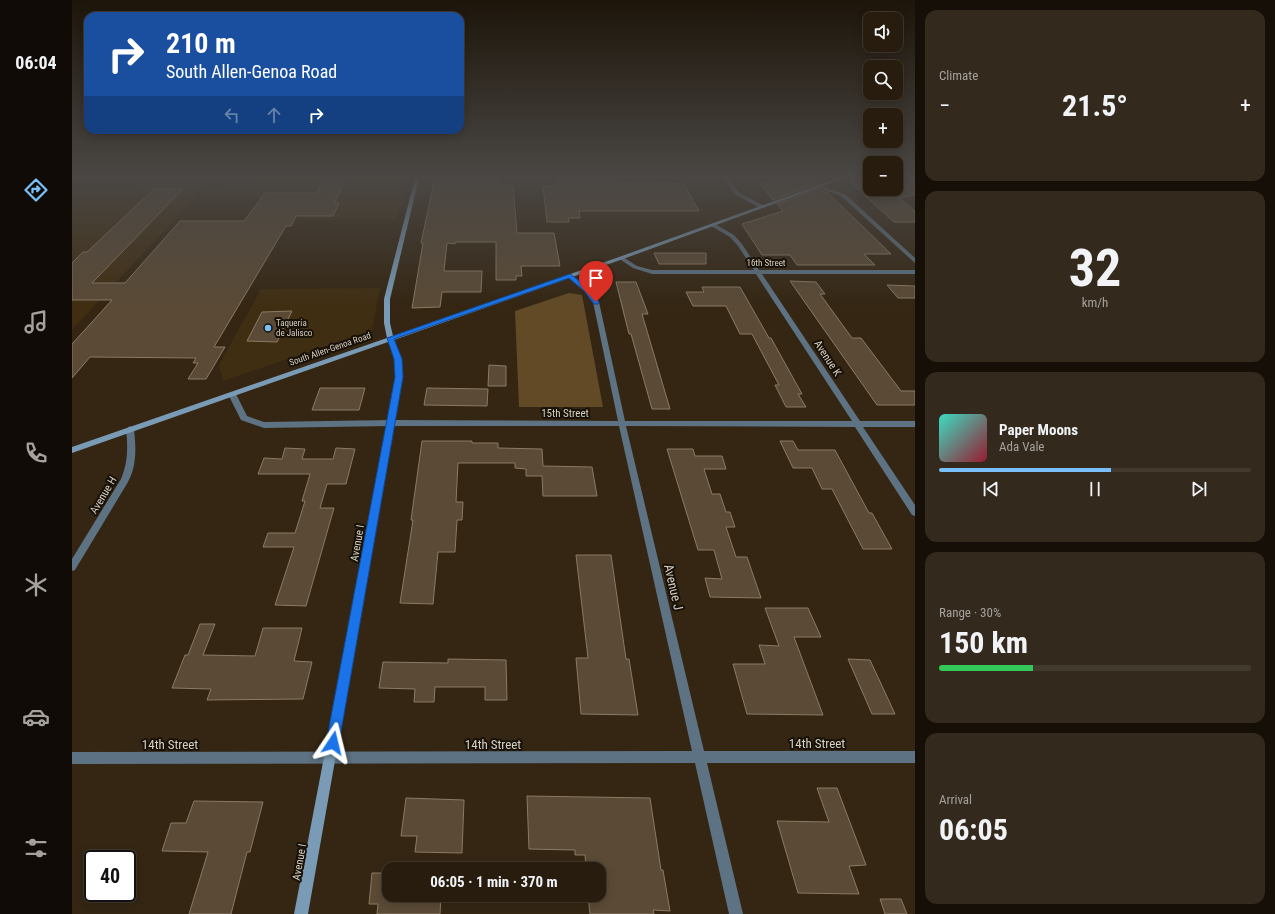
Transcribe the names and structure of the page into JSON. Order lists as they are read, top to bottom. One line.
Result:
{"streets":{"main road":["South Allen-Genoa Road","Avenue I"],"street":["16th Street","Avenue K","15th Street","Avenue H","Avenue J","14th Street"]},"crossings":[["16th Street","South Allen-Genoa Road"],["16th Street","Avenue K"],["South Allen-Genoa Road","Avenue K"],["South Allen-Genoa Road","15th Street"],["South Allen-Genoa Road","Avenue H"],["South Allen-Genoa Road","Avenue I"],["South Allen-Genoa Road","Avenue J"],["Avenue K","15th Street"],["15th Street","Avenue I"],["15th Street","Avenue J"],["Avenue I","14th Street"],["Avenue J","14th Street"]],"places":["Taqueria de Jalisco"],"page":{"tabs":"06:04","tile":["Climate",["32","km/h"],["Range · 30%","150 km"],["Arrival","06:05"]],"map_buttons":["+","−"],"turn":["210 m","South Allen-Genoa Road"],"heat":["−","21.5°","+"],"song":["Paper Moons","Ada Vale"],"limit":"40","trip":"06:05 · 1 min · 370 m"}}
